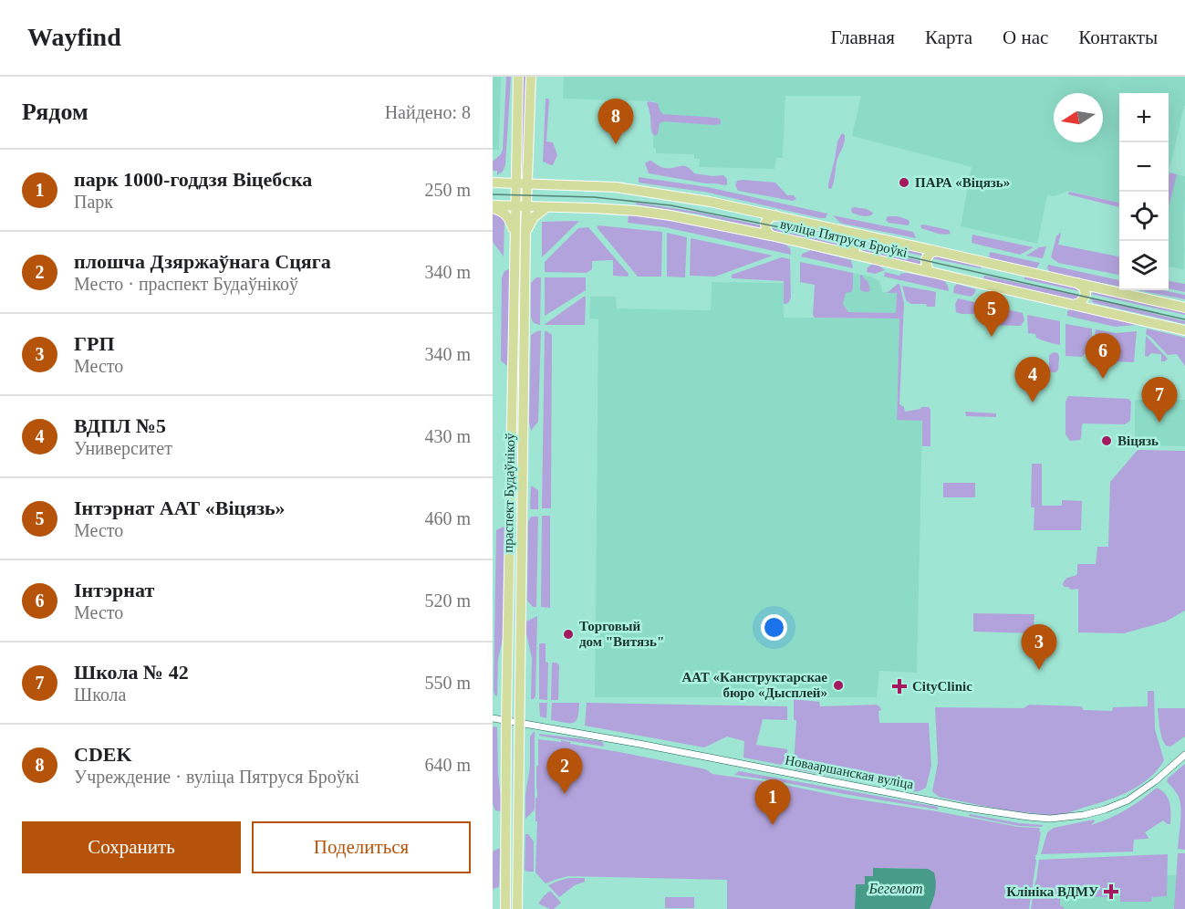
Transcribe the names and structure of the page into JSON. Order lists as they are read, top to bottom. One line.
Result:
{"streets":{"main road":["вуліца Пятруся Броўкі","праспект Будаўнікоў"],"street":["Новааршанская вуліца"]},"crossings":[["вуліца Пятруся Броўкі","праспект Будаўнікоў"],["праспект Будаўнікоў","Новааршанская вуліца"]],"water":["Бегемот"],"places":{"other":["ПАРА «Віцязь»","Віцязь","Торговый дом \"Витязь\"","ААТ «Канструктарскае бюро «Дысплей»"],"health":["CityClinic","Клініка ВДМУ"]},"north":"left","page":{"header":"Wayfind","nav":["Главная","Карта","О нас","Контакты"],"heading":["Рядом","Найдено: 8"],"map_buttons":["+","−"],"pins":["8","5","6","4","7","3","2","1"],"list":[{"mark":"1","name":"парк 1000-годдзя Віцебска","note":"Парк","value":"250 m"},{"mark":"2","name":"плошча Дзяржаўнага Сцяга","note":"Место · праспект Будаўнікоў","value":"340 m"},{"mark":"3","name":"ГРП","note":"Место","value":"340 m"},{"mark":"4","name":"ВДПЛ №5","note":"Университет","value":"430 m"},{"mark":"5","name":"Інтэрнат ААТ «Віцязь»","note":"Место","value":"460 m"},{"mark":"6","name":"Інтэрнат","note":"Место","value":"520 m"},{"mark":"7","name":"Школа № 42","note":"Школа","value":"550 m"},{"mark":"8","name":"CDEK","note":"Учреждение · вуліца Пятруся Броўкі","value":"640 m"}],"buttons":["Сохранить","Поделиться"]}}
